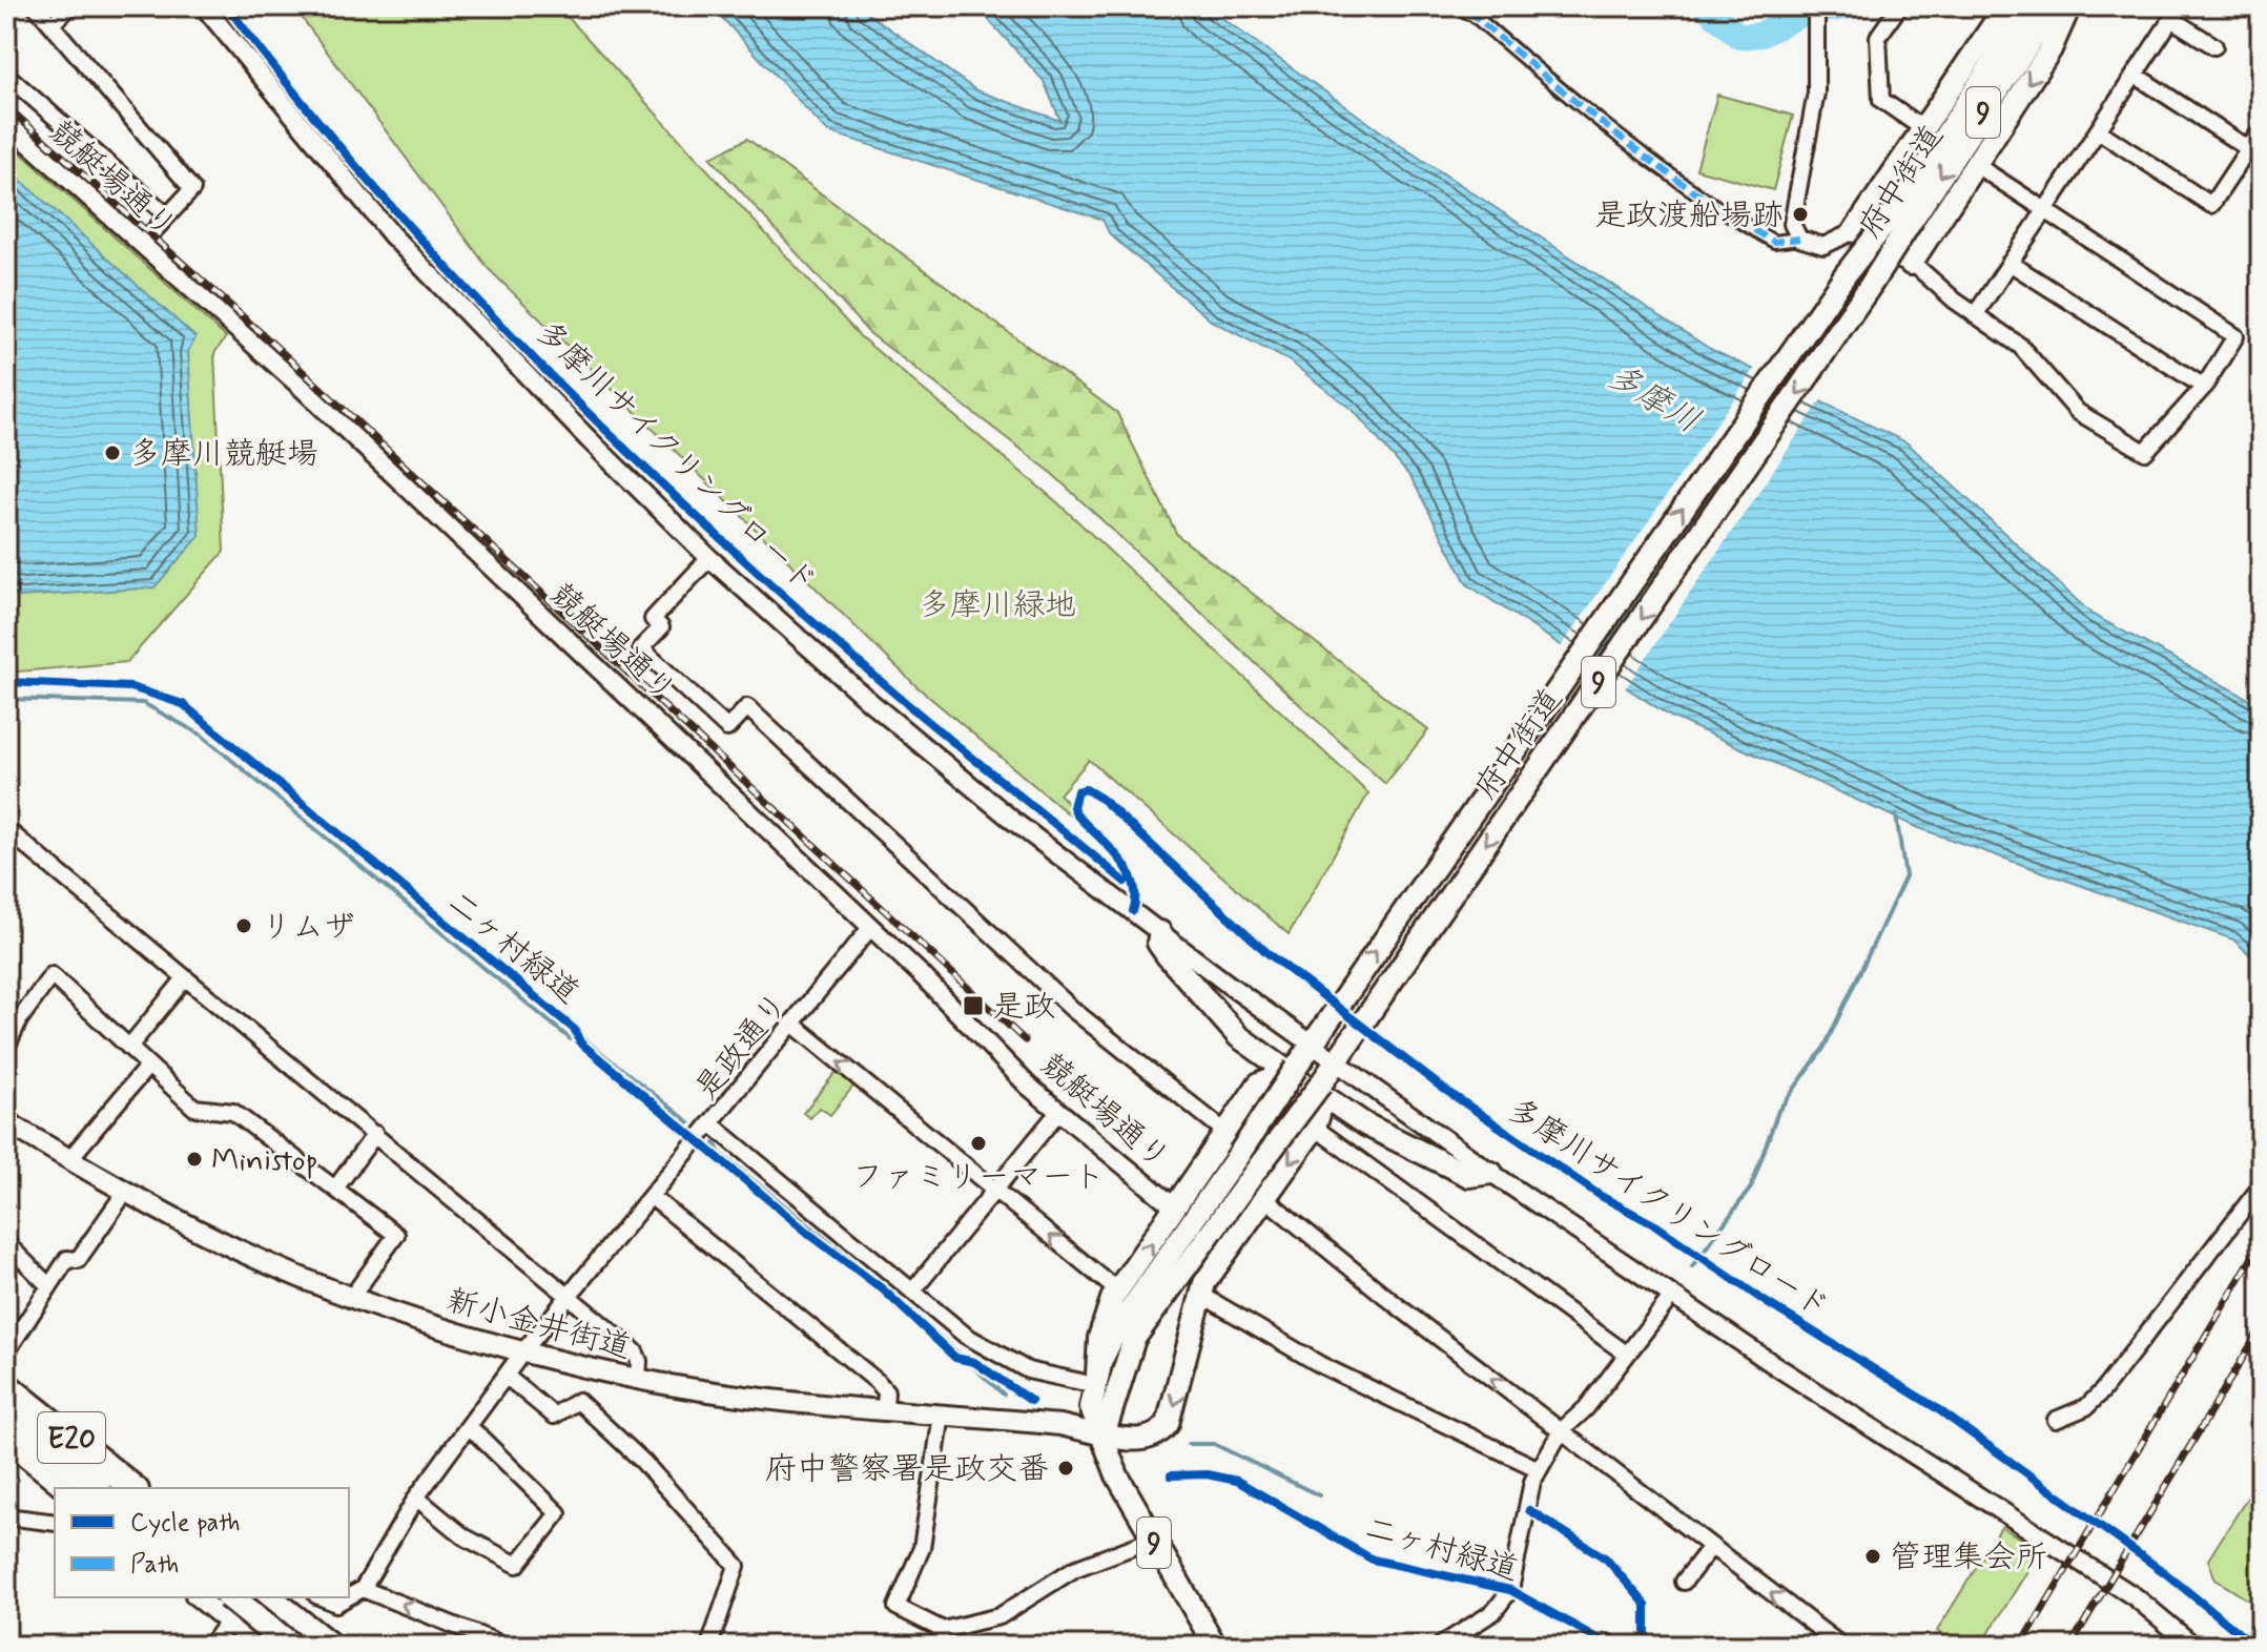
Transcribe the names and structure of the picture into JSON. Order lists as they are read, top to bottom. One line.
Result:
{"streets":{"highway":["E20"],"main road":["9","府中街道","新小金井街道"],"street":["競艇場通り","是政通り"],"cycle path":["多摩川サイクリングロード","二ヶ村緑道"]},"crossings":[["競艇場通り","是政通り"],["府中街道","新小金井街道"],["是政通り","新小金井街道"]],"water":["多摩川"],"parks":["多摩川緑地"],"places":{"other":["是政渡船場跡","多摩川競艇場","リムザ","ファミリーマート","Ministop","府中警察署是政交番","管理集会所"],"transit":["是政"]},"legend":["Cycle path","Path"]}
